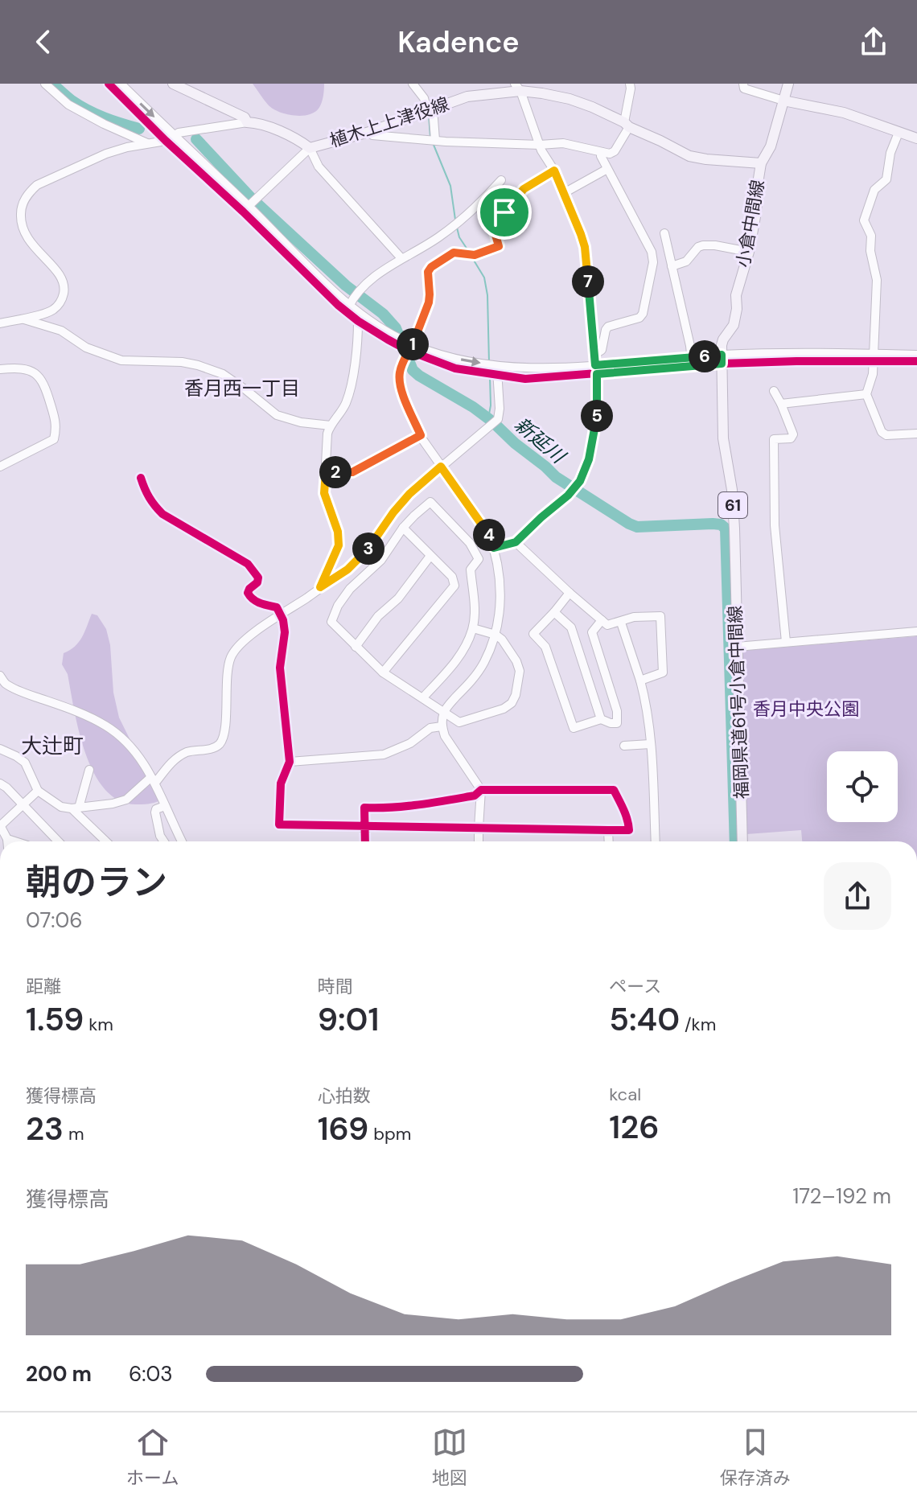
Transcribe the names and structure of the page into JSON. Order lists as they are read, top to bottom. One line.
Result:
{"streets":{"main road":["植木上上津役線","小倉中間線","61","福岡県道61号小倉中間線"]},"crossings":[["植木上上津役線","小倉中間線"],["小倉中間線","福岡県道61号小倉中間線"]],"districts":["香月西一丁目","大辻町"],"water":["新延川"],"parks":["香月中央公園"],"page":{"header":"Kadence","pins":["7","1","6","5","2","4","3"],"heading":["朝のラン","07:06"],"stats":[["距離","1.59 km"],["時間","9:01"],["ペース","5:40 /km"],["獲得標高","23 m"],["心拍数","169 bpm"],["kcal","126"]],"chart":["獲得標高","172–192 m"],"list":[{"name":"200 m","note":"6:03"}],"tabs":["ホーム","地図","保存済み"]}}
